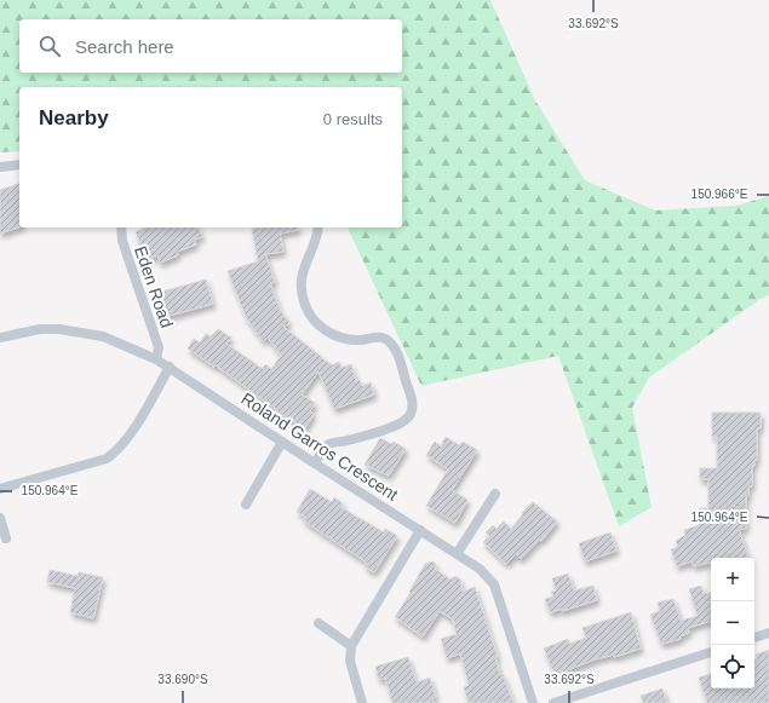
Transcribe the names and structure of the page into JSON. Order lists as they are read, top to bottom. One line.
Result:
{"streets":{"street":["Eden Road","Roland Garros Crescent"]},"crossings":[["Eden Road","Roland Garros Crescent"]],"page":{"search":"Search here","heading":["Nearby","0 results"],"map_buttons":["+","−"]},"coordinates":["33.692°S","150.966°E","150.964°E","33.690°S"]}
